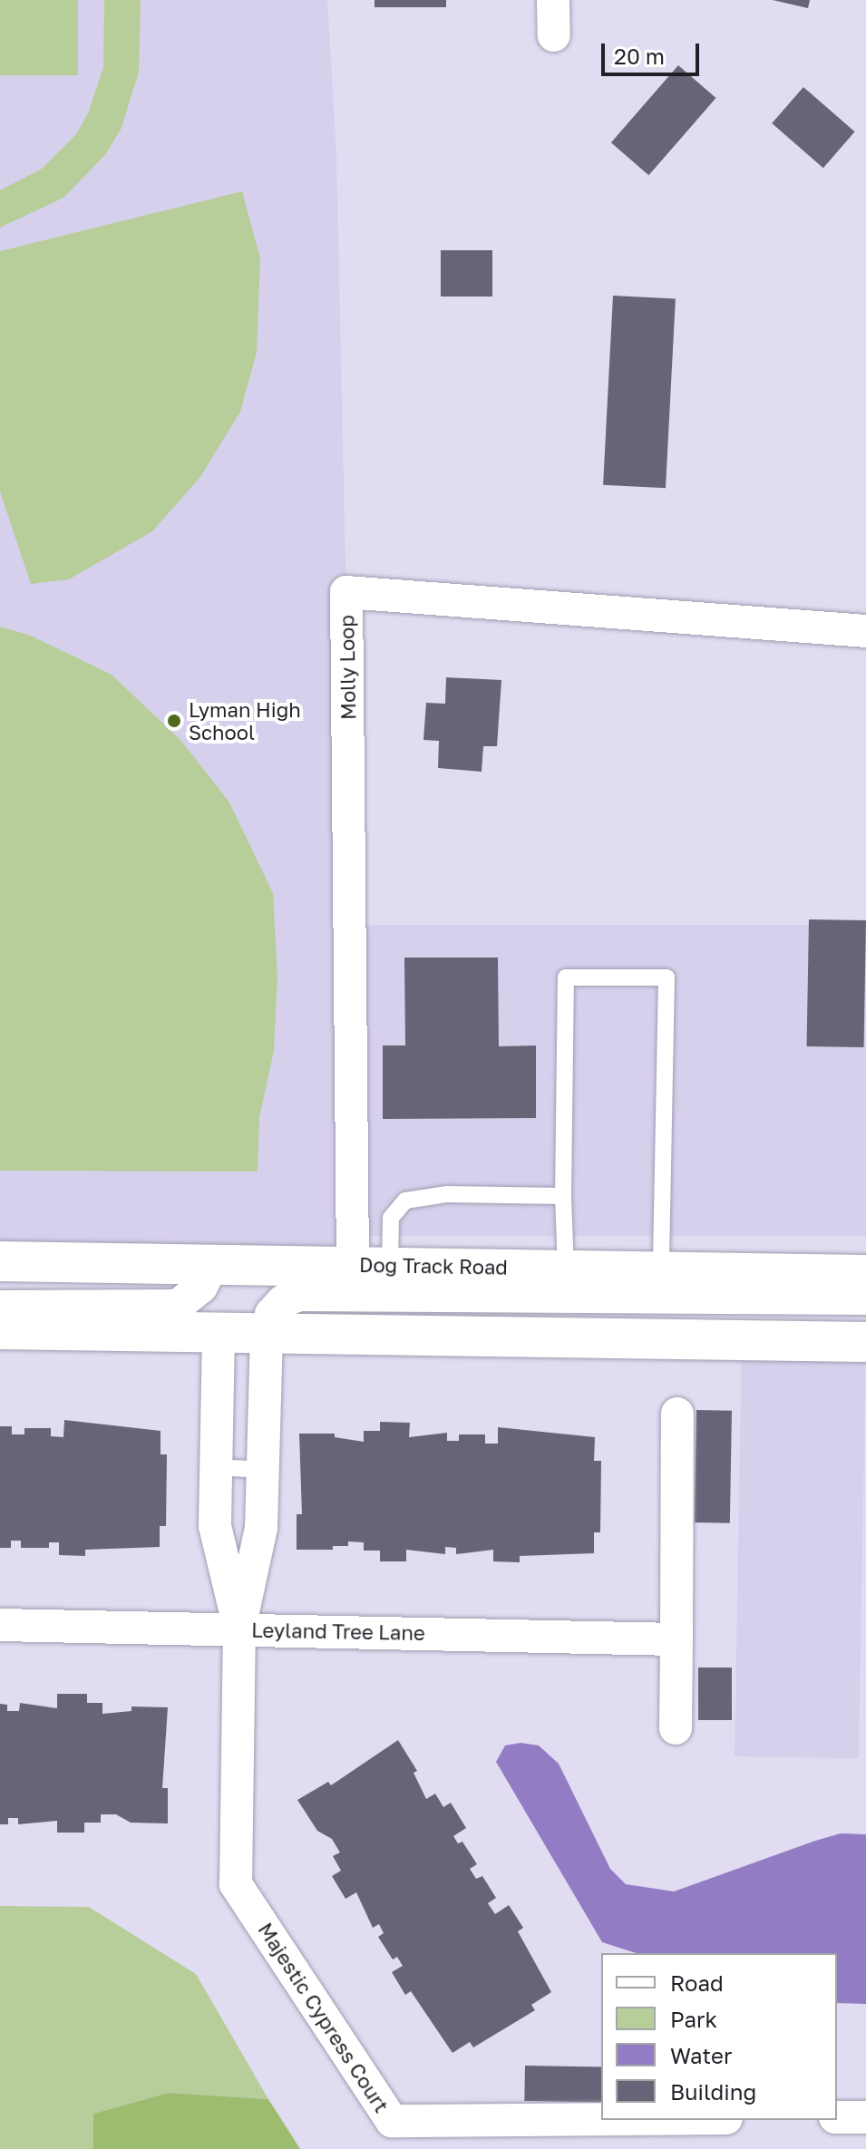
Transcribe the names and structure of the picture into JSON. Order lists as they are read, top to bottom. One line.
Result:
{"streets":{"main road":["Dog Track Road"],"street":["Molly Loop","Leyland Tree Lane","Majestic Cypress Court"]},"crossings":[["Molly Loop","Dog Track Road"],["Leyland Tree Lane","Majestic Cypress Court"]],"places":["Lyman High School"],"legend":["Road","Park","Water","Building"],"scale_bar":"20 m"}
